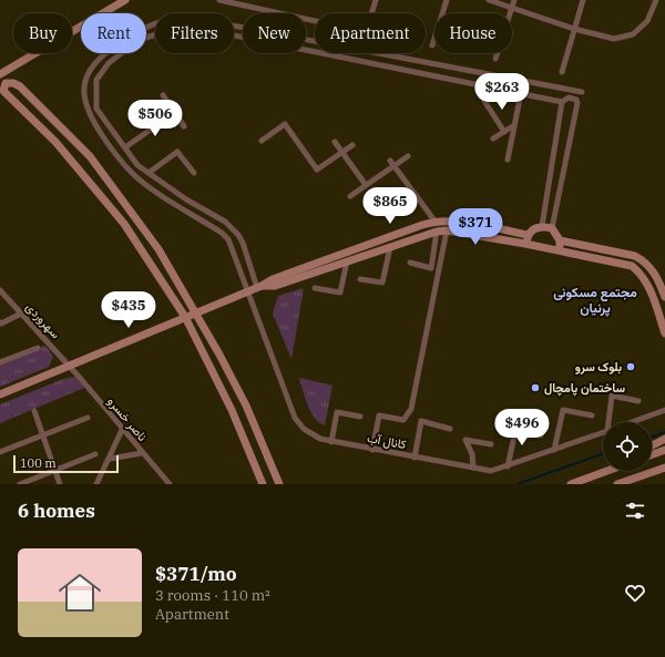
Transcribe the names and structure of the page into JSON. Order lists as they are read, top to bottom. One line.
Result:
{"streets":{"street":["سهروردی","ناصر خسرو","کانال آب"]},"crossings":[["سهروردی","ناصر خسرو"]],"districts":["مجتمع مسکونی پرنیان"],"places":["بلوک سرو","ساختمان پامچال"],"scale_bar":"100 m","page":{"chip":["Buy","Rent","Filters","New","Apartment","House"],"price":["$263","$506","$865","$371","$435","$496"],"scale":"100 m","heading":"6 homes","list":[{"name":"$371/mo","note":"3 rooms · 110 m² · Apartment"}]}}
